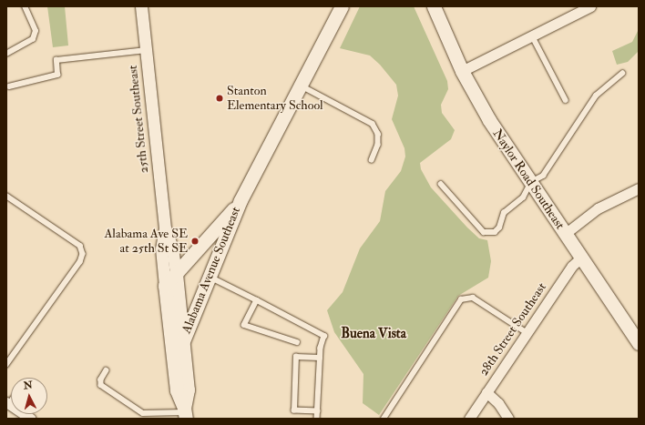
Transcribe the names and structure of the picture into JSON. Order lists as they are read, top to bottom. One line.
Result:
{"streets":{"main road":["Naylor Road Southeast","Alabama Avenue Southeast"],"street":["25th Street Southeast","28th Street Southeast"]},"crossings":[["25th Street Southeast","Alabama Avenue Southeast"],["Naylor Road Southeast","28th Street Southeast"]],"districts":["Buena Vista"],"places":["Stanton Elementary School","Alabama Ave SE at 25th St SE"],"north":"top"}
